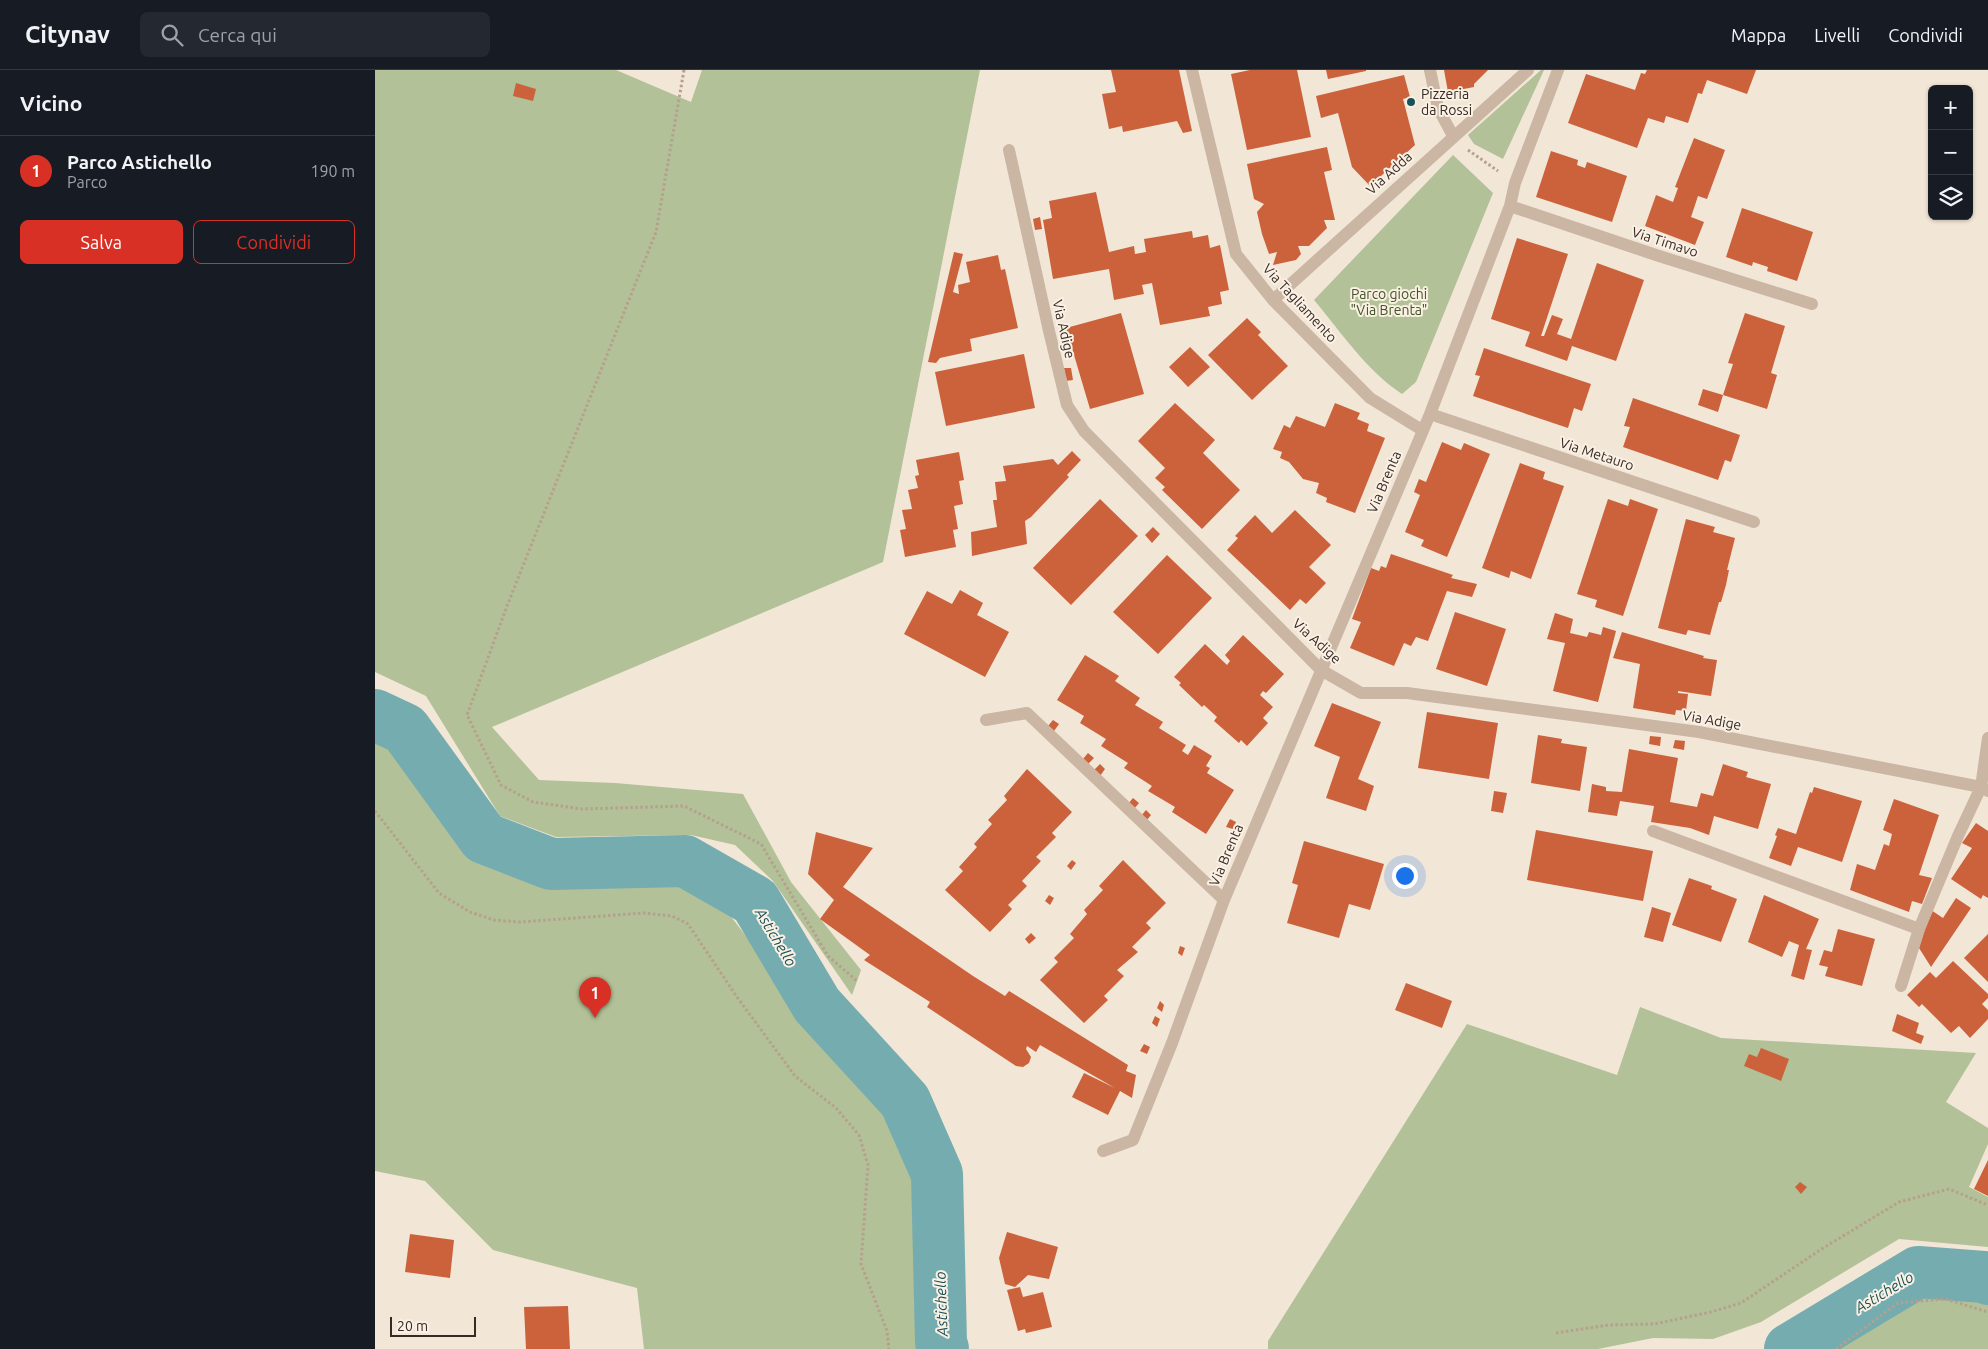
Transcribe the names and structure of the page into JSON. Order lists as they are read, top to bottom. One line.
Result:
{"streets":{"street":["Via Adda","Via Timavo","Via Tagliamento","Via Adige","Via Metauro","Via Brenta"]},"crossings":[["Via Adda","Via Tagliamento"],["Via Timavo","Via Brenta"],["Via Tagliamento","Via Brenta"],["Via Adige","Via Brenta"],["Via Metauro","Via Brenta"]],"water":["Astichello"],"parks":["Parco giochi \"Via Brenta\""],"places":["Pizzeria da Rossi"],"scale_bar":"20 m","page":{"header":"Citynav","search":"Cerca qui","nav":["Mappa","Livelli","Condividi"],"heading":"Vicino","map_buttons":["+","−"],"list":[{"mark":"1","name":"Parco Astichello","note":"Parco","value":"190 m"}],"buttons":["Salva","Condividi"],"pins":"1","scale":"20 m"}}
